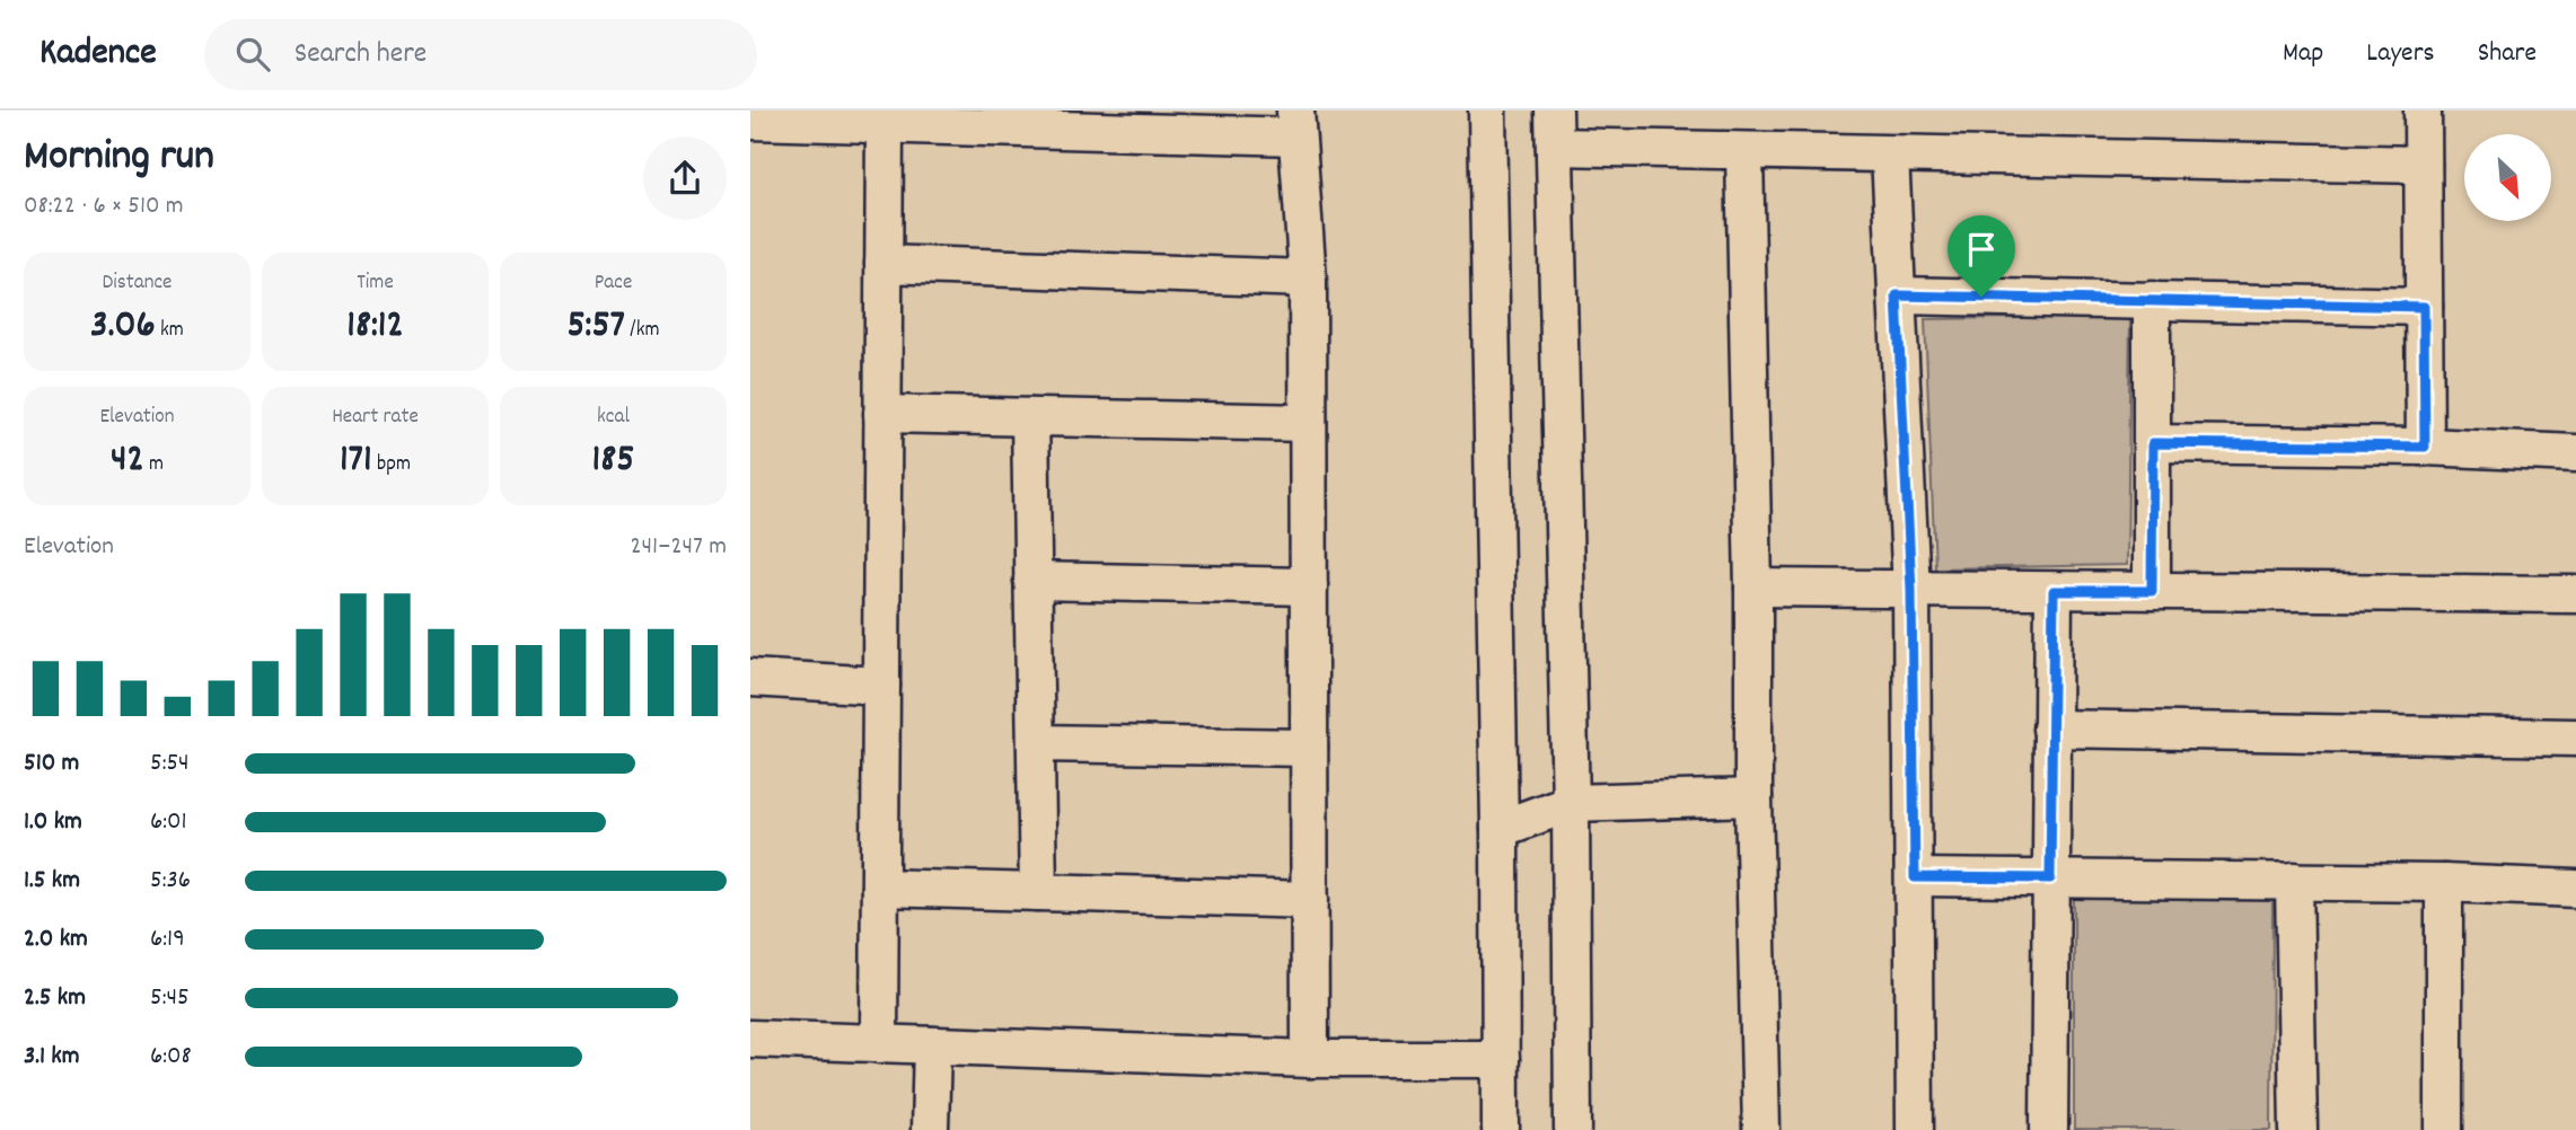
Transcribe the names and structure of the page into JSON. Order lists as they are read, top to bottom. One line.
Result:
{"north":"bottom right","page":{"header":"Kadence","search":"Search here","nav":["Map","Layers","Share"],"heading":["Morning run","08:22 · 6 × 510 m"],"stats":[["Distance","3.06 km"],["Time","18:12"],["Pace","5:57 /km"],["Elevation","42 m"],["Heart rate","171 bpm"],["kcal","185"]],"chart":["Elevation","241–247 m"],"list":[{"name":"510 m","note":"5:54"},{"name":"1.0 km","note":"6:01"},{"name":"1.5 km","note":"5:36"},{"name":"2.0 km","note":"6:19"},{"name":"2.5 km","note":"5:45"},{"name":"3.1 km","note":"6:08"}]}}
